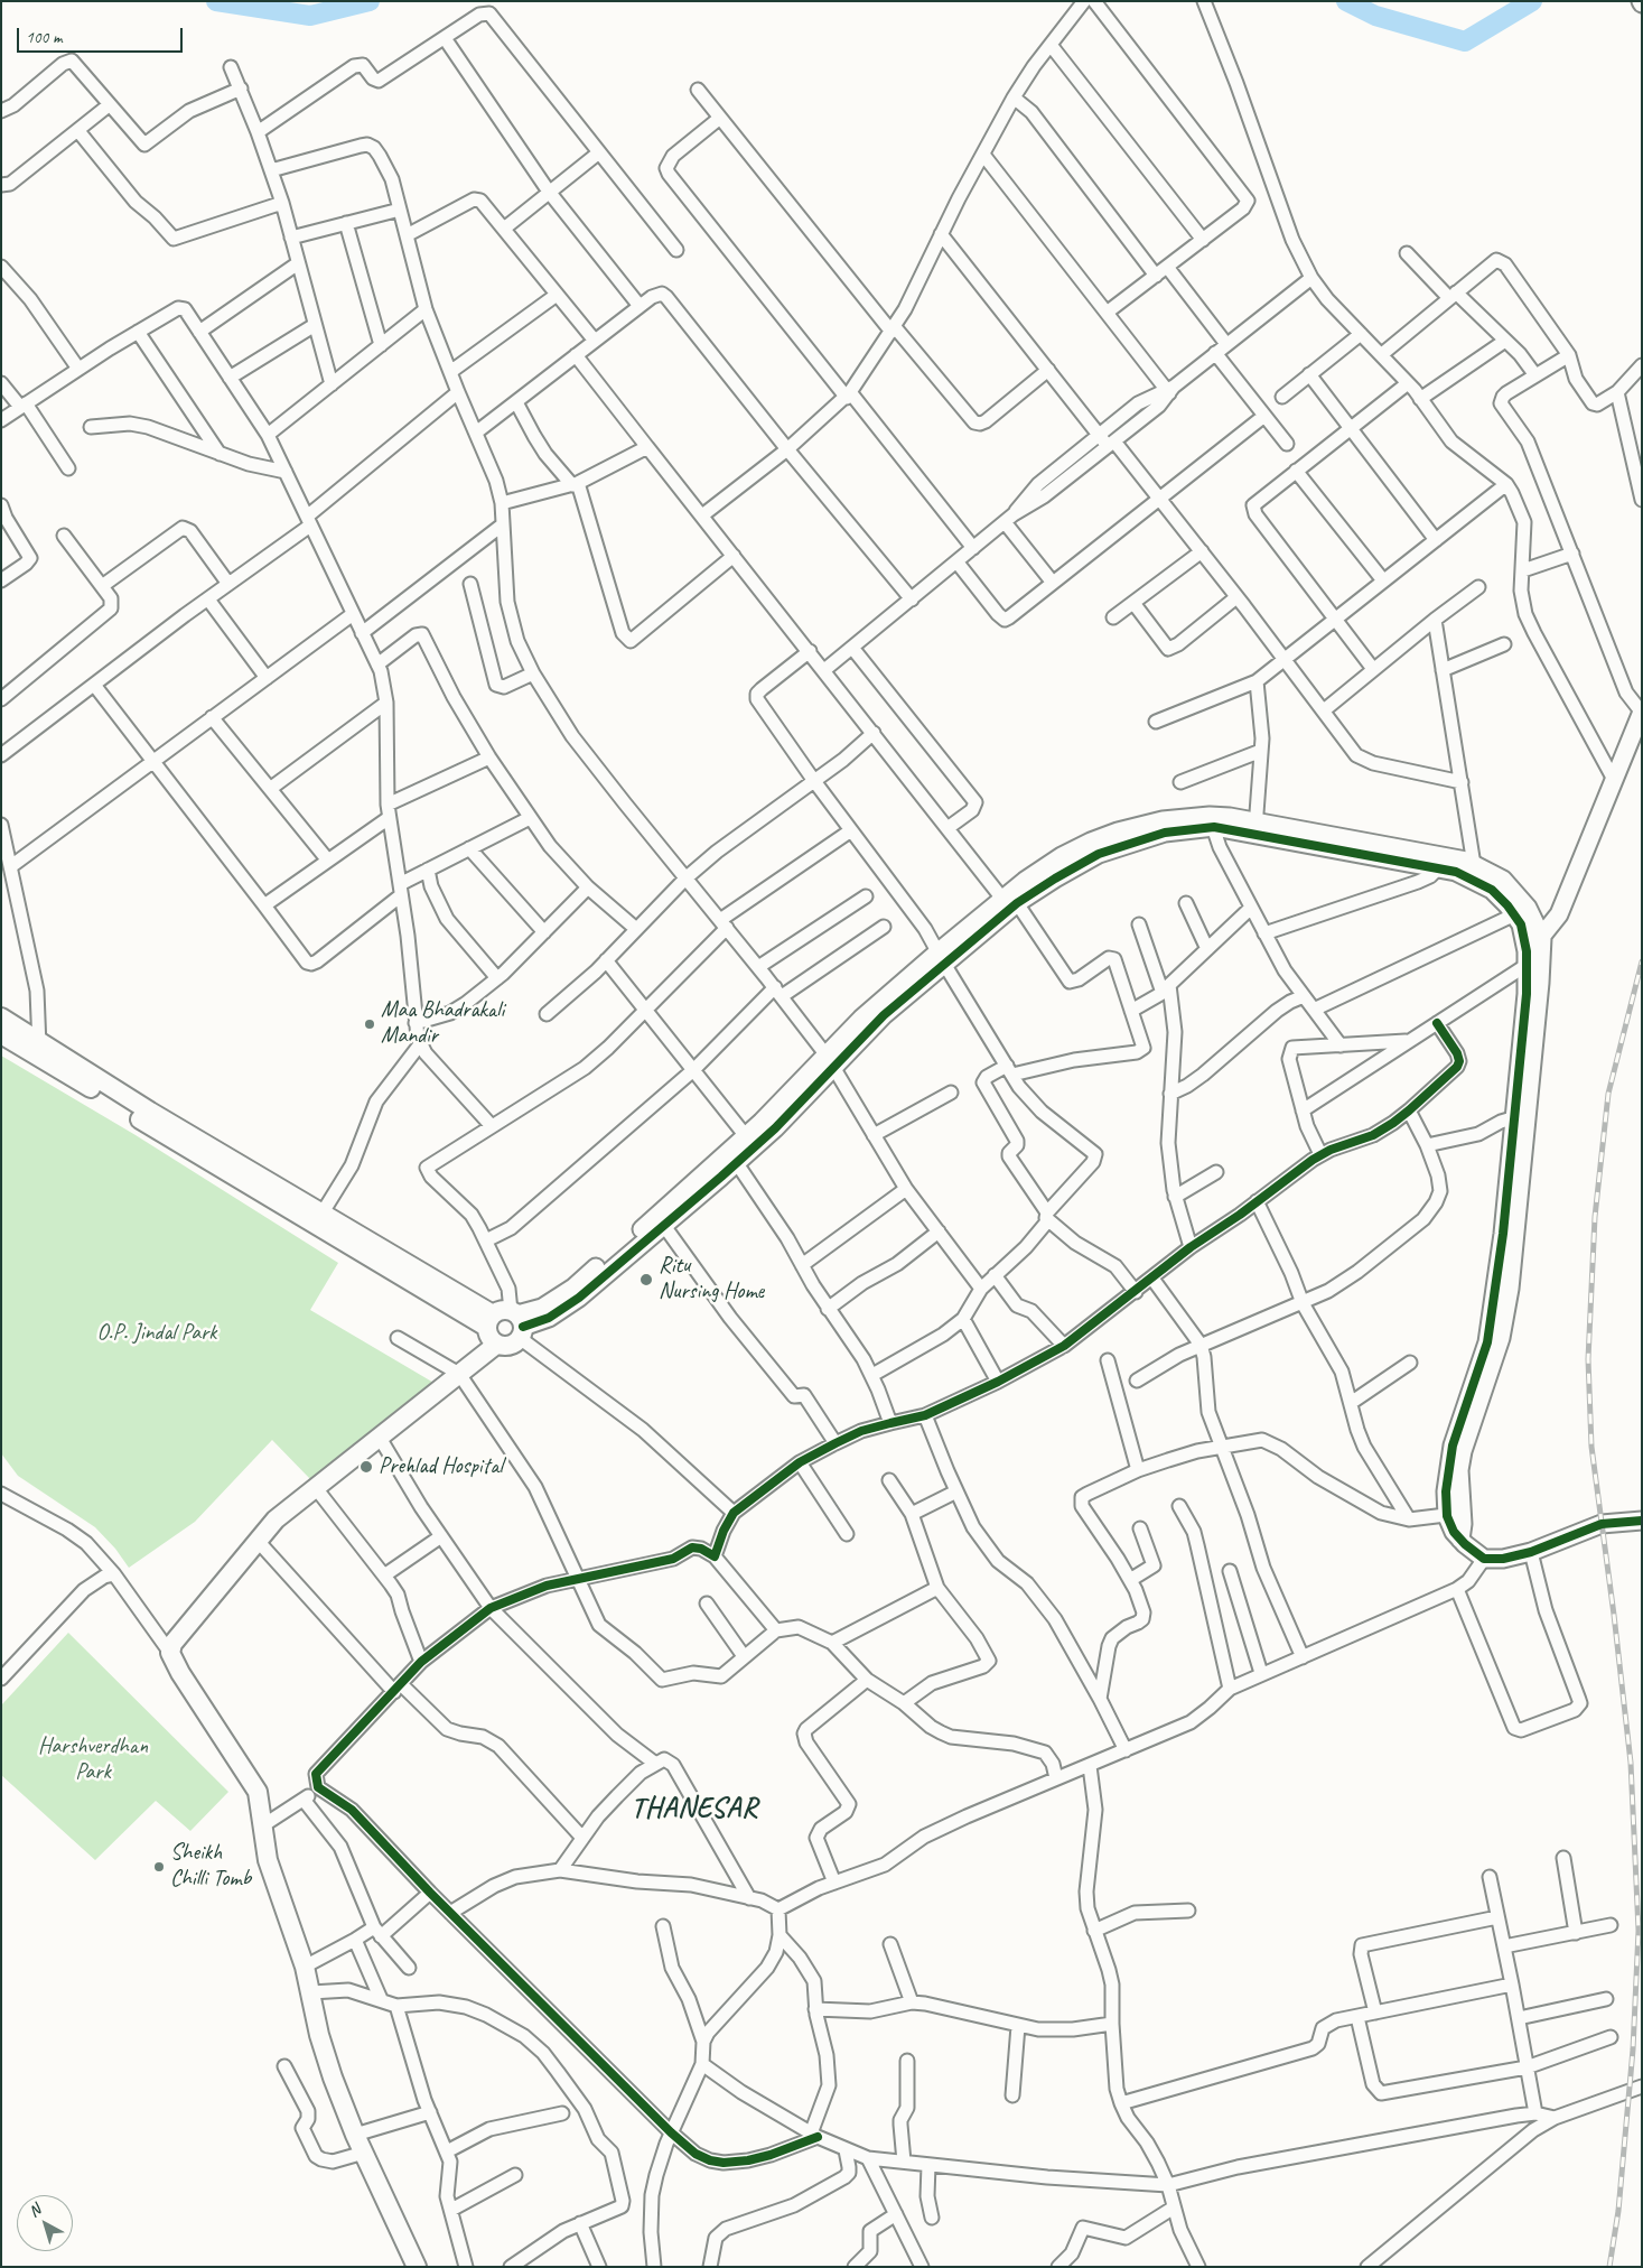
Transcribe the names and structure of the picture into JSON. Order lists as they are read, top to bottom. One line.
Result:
{"districts":["THANESAR"],"parks":["O.P. Jindal Park","Harshverdhan Park"],"places":["Maa Bhadrakali Mandir","Ritu Nursing Home","Prehlad Hospital","Sheikh Chilli Tomb"],"scale_bar":"100 m","north":"top left"}
